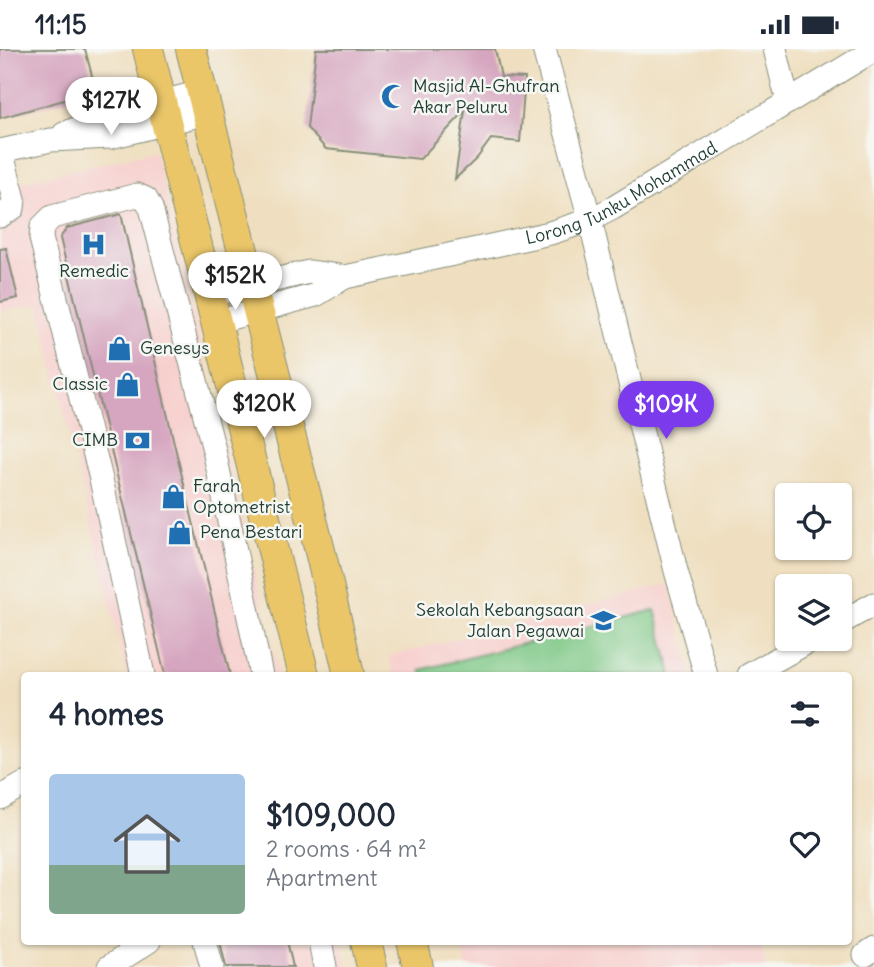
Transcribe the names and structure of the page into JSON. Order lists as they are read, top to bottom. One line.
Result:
{"streets":{"street":["Lorong Tunku Mohammad"]},"places":{"mosque":["Masjid Al-Ghufran Akar Peluru"],"hospital":["Remedic"],"shop":["Genesys","Classic","Farah Optometrist","Pena Bestari"],"bank":["CIMB"],"school or university":["Sekolah Kebangsaan Jalan Pegawai"]},"page":{"status":"11:15","price":["$127K","$152K","$120K","$109K"],"heading":"4 homes","list":[{"name":"$109,000","note":"2 rooms · 64 m² · Apartment"}]}}
